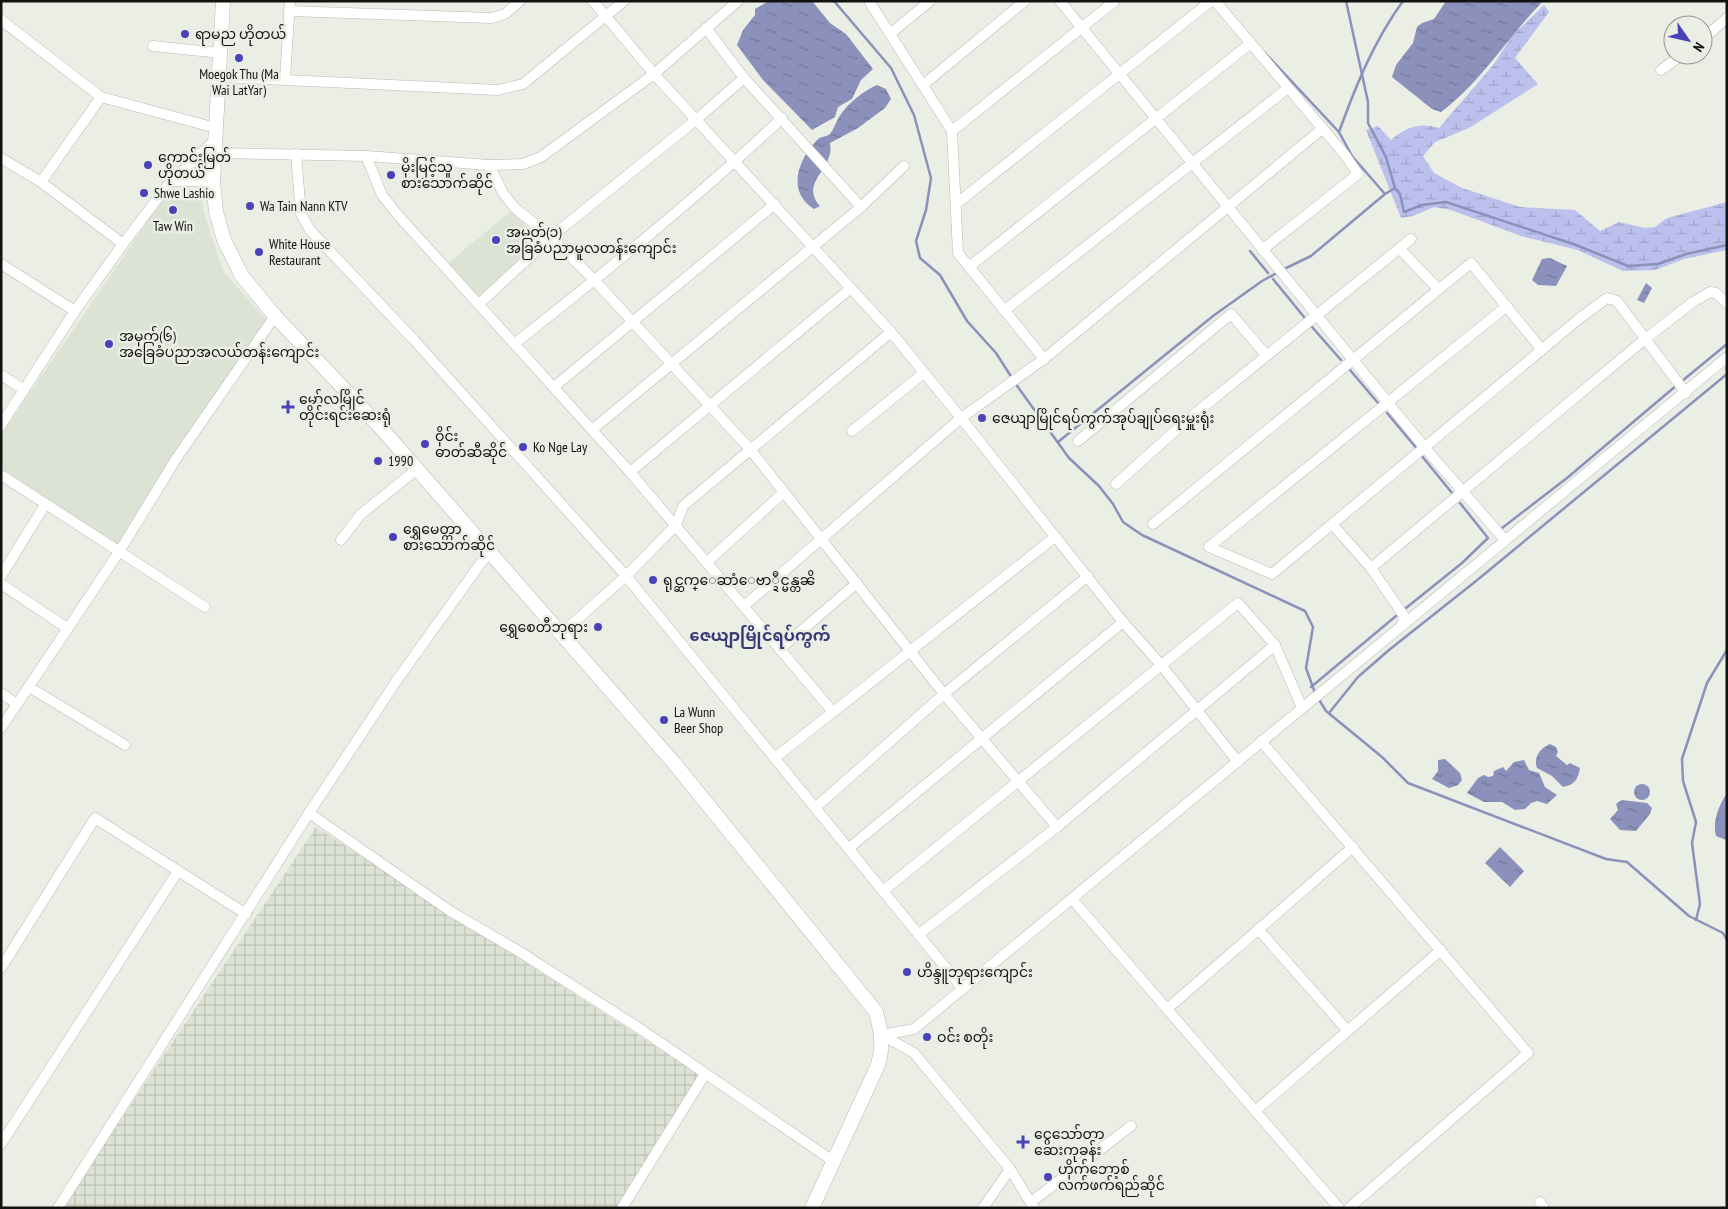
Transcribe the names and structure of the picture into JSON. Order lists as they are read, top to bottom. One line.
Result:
{"districts":["ဇေယျာမြိုင်ရပ်ကွက်"],"places":{"other":["ရာမည ဟိုတယ်","Moegok Thu (Ma Wai LatYar)","ကောင်းမြတ် ဟိုတယ်","မိုးမြင့်သူ စားသောက်ဆိုင်","Shwe Lashio","Wa Tain Nann KTV","Taw Win","အမှတ်(၁) အခြခံပညာမူလတန်းကျောင်း","White House Restaurant","အမှတ်(၆) အခြေခံပညာအလယ်တန်းကျောင်း","ဇေယျာမြိုင်ရပ်ကွက်အုပ်ချုပ်ရေးမှူးရုံး","ဝိုင်း ဓာတ်ဆီဆိုင်","Ko Nge Lay","1990","ရွှေမေတ္တာ စားသောက်ဆိုင်","ရုင္ဆက္ေဆာံေဗာ္ဍဳင္မန္တၼိ","ရွှေစေတီဘုရား","La Wunn Beer Shop","ဟိန္ဒူဘုရားကျောင်း","ဝင်း စတိုး","ဟိုက်ဘော့စ် လက်ဖက်ရည်ဆိုင်"],"health":["မော်လမြိုင် တိုင်းရင်းဆေးရုံ","ငွေသော်တာ ဆေးကုခန်း"]},"north":"bottom right"}
